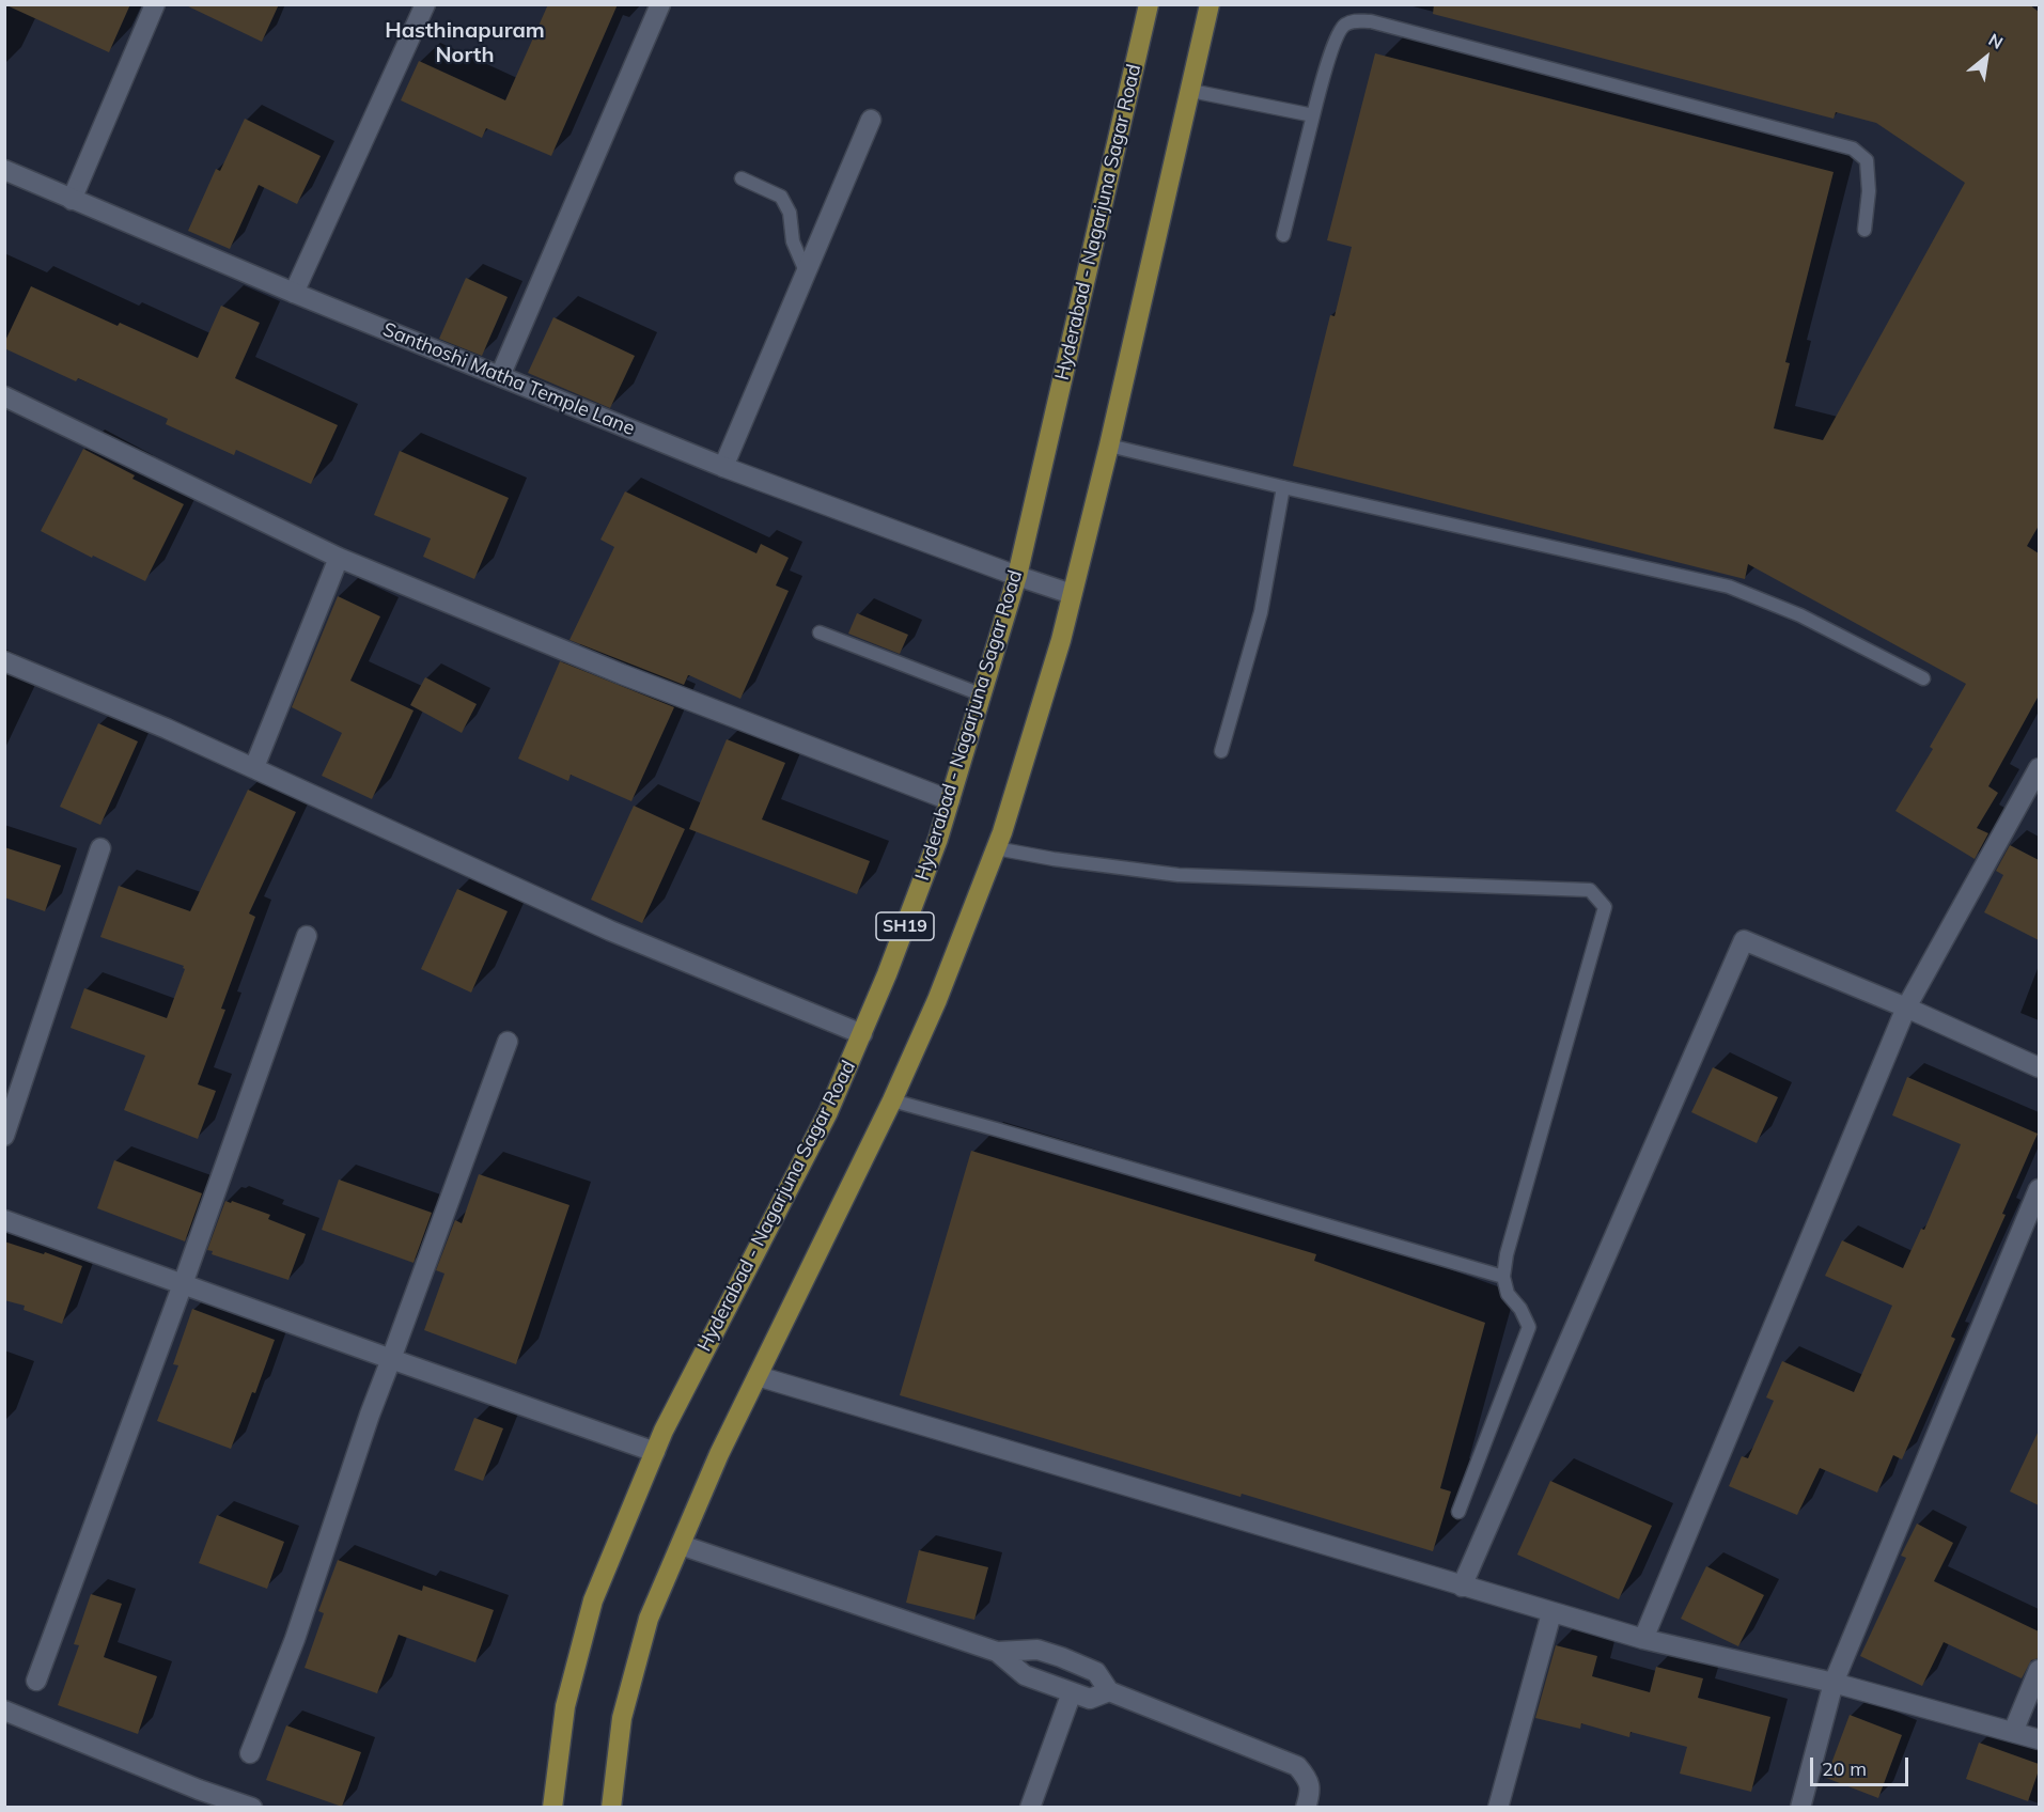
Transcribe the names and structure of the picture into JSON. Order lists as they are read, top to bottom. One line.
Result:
{"streets":{"main road":["Hyderabad - Nagarjuna Sagar Road","SH19"],"street":["Santhoshi Matha Temple Lane"]},"crossings":[["Hyderabad - Nagarjuna Sagar Road","Santhoshi Matha Temple Lane"],["Santhoshi Matha Temple Lane","SH19"]],"districts":["Hasthinapuram North"],"scale_bar":"20 m","north":"top right"}
